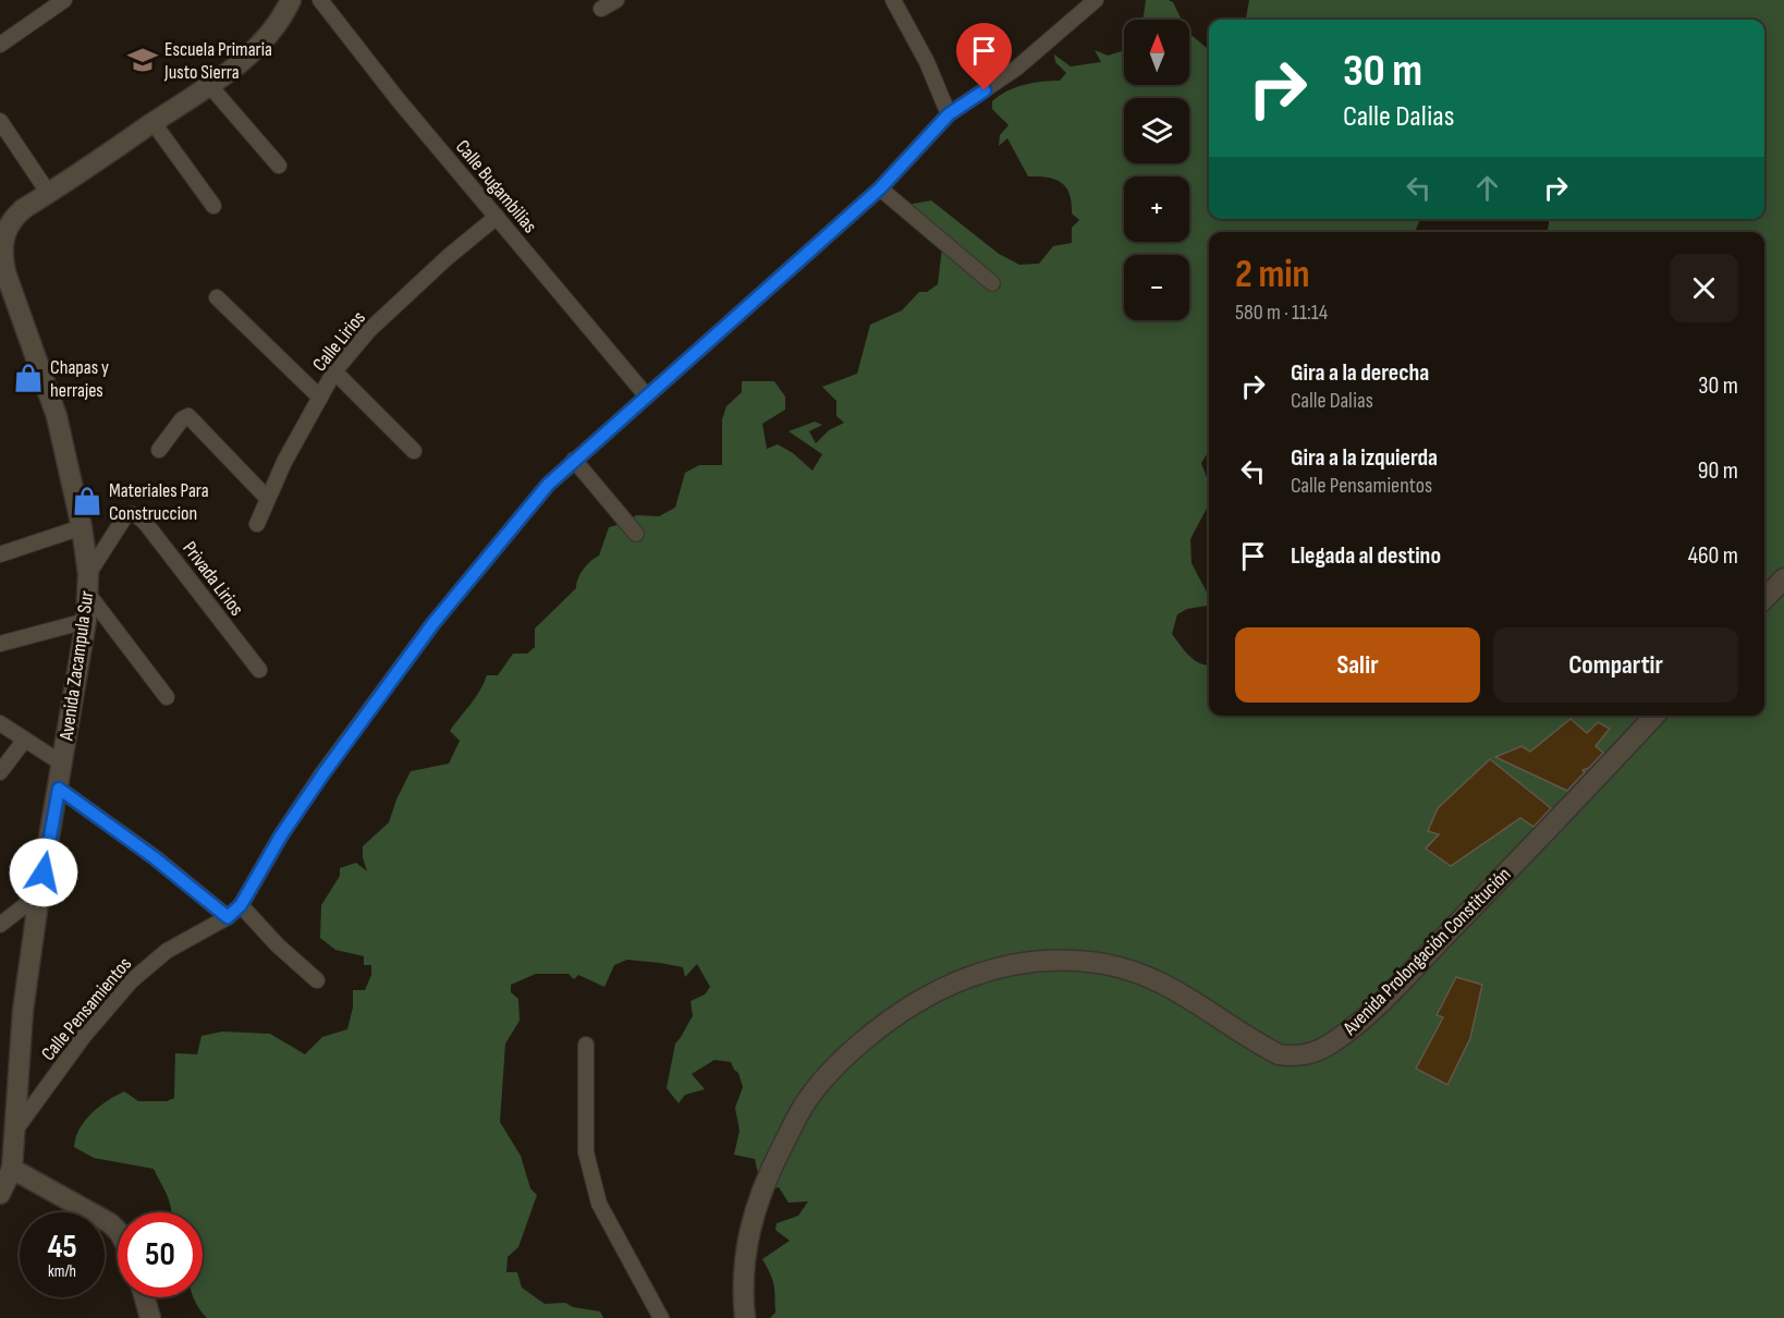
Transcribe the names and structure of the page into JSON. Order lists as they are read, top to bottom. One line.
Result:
{"streets":{"main road":["Avenida Zacampula Sur","Avenida Prolongación Constitución"],"street":["Calle Bugambilias","Calle Lirios","Privada Lirios","Calle Pensamientos"]},"crossings":[["Calle Bugambilias","Calle Lirios"],["Calle Bugambilias","Calle Pensamientos"],["Privada Lirios","Avenida Zacampula Sur"],["Avenida Zacampula Sur","Calle Pensamientos"]],"places":{"school or university":["Escuela Primaria Justo Sierra"],"shop":["Chapas y herrajes","Materiales Para Construccion"]},"north":"top","page":{"map_buttons":["+","−"],"turn":["30 m","Calle Dalias"],"heading":["2 min","580 m · 11:14"],"list":[{"name":"Gira a la derecha","note":"Calle Dalias","value":"30 m"},{"name":"Gira a la izquierda","note":"Calle Pensamientos","value":"90 m"},{"name":"Llegada al destino","value":"460 m"}],"buttons":["Salir","Compartir"],"speed":"45 km/h","limit":"50"}}
